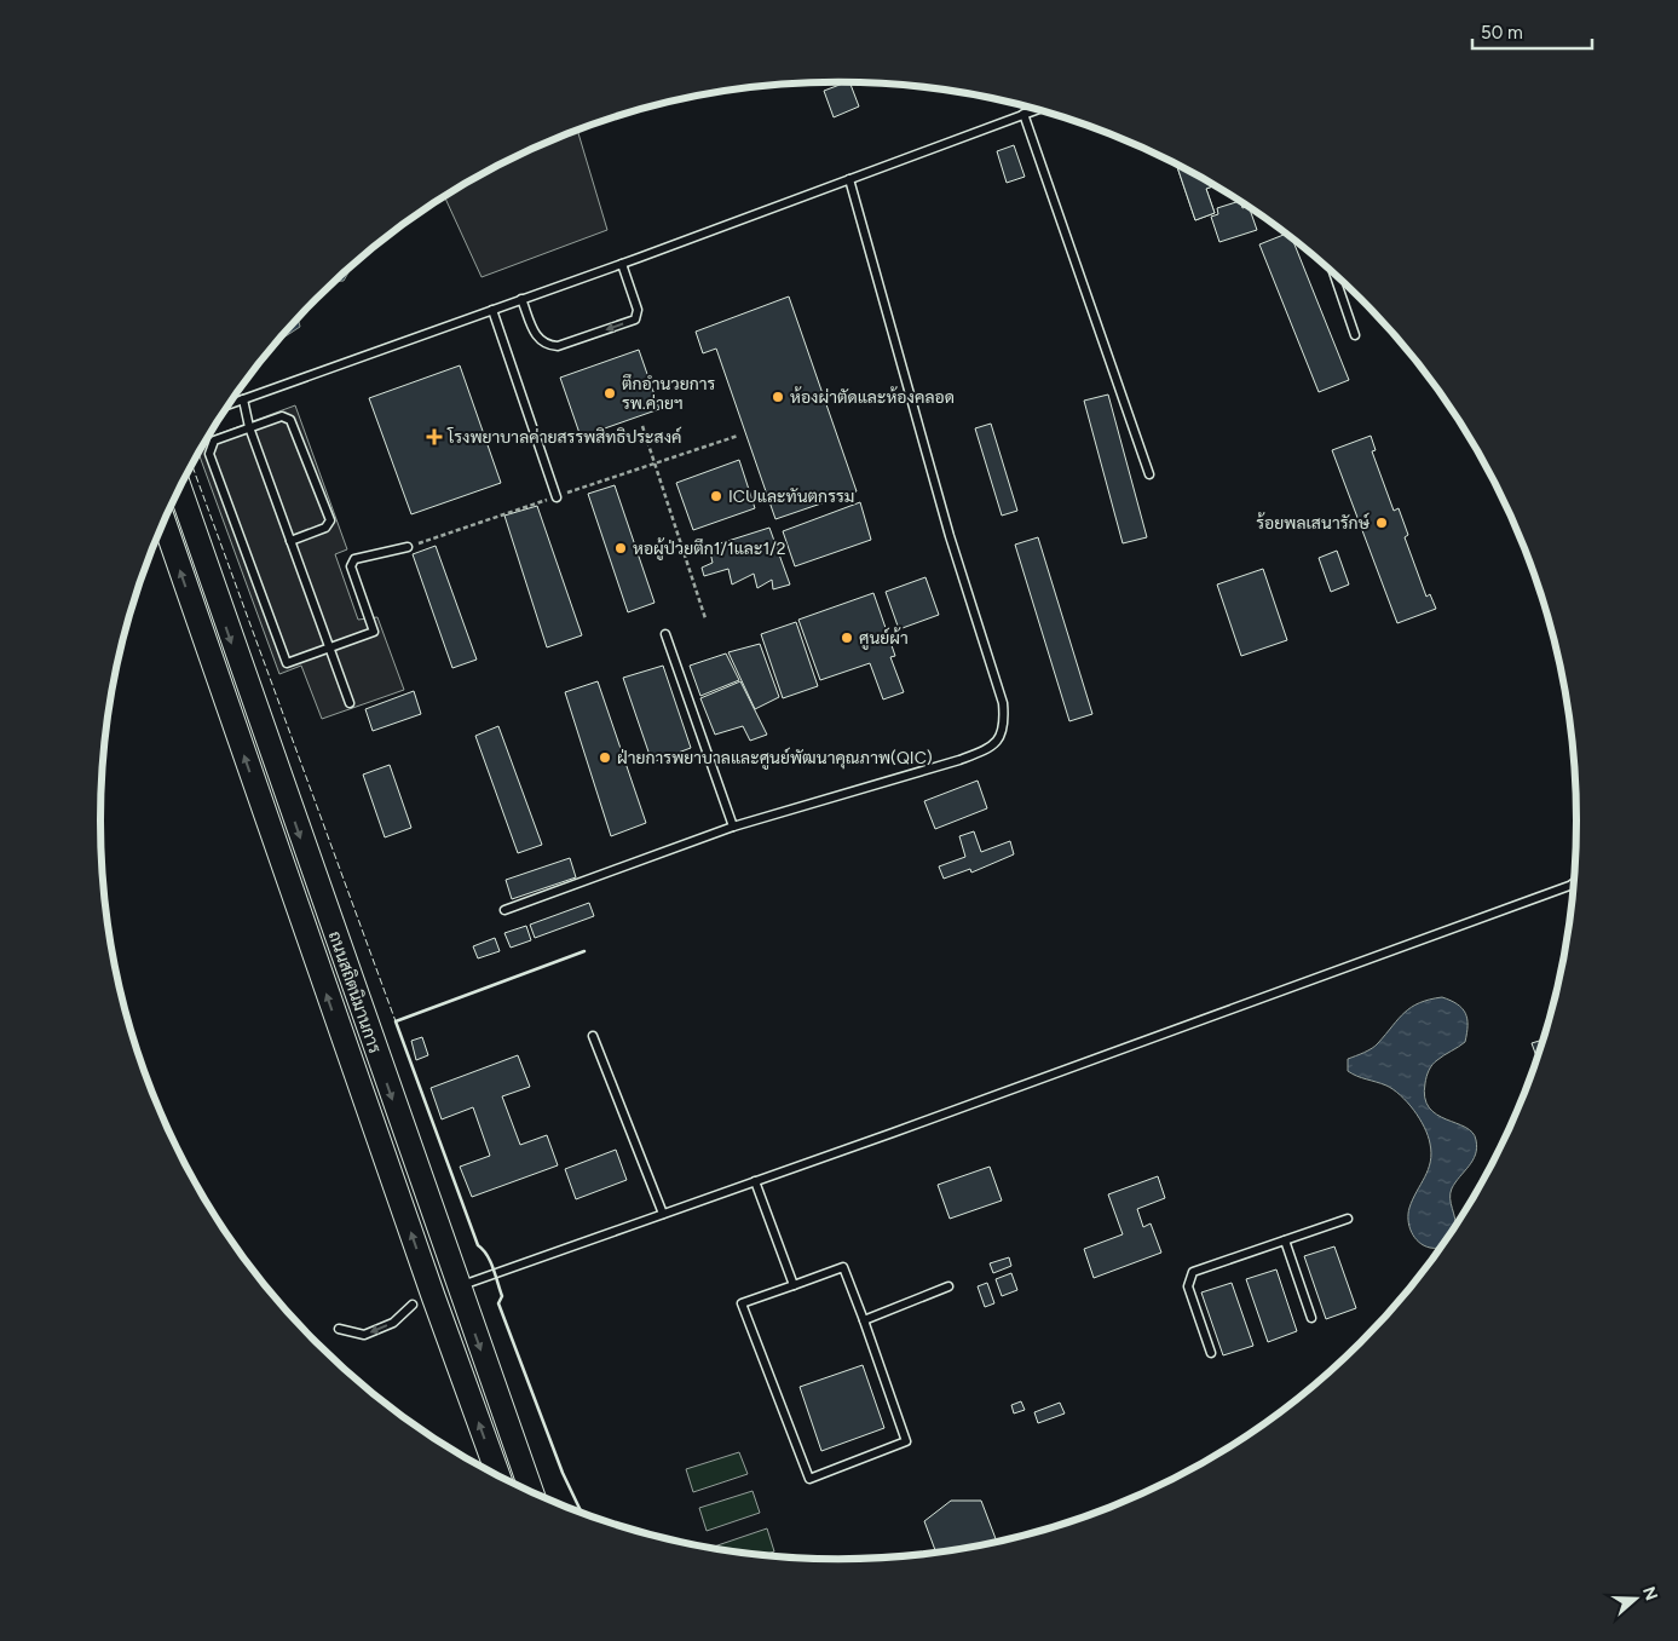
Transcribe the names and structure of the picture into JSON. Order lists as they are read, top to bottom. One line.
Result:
{"streets":{"main road":["ถนนสถิตนิมานการ"]},"places":{"other":["ตึกอำนวยการ รพ.ค่ายฯ","ห้องผ่าตัดและห้องคลอด","ICUและทันตกรรม","ร้อยพลเสนารักษ์","หอผู้ป่วยตึก1/1และ1/2","ศูนย์ผ้า","ฝ่ายการพยาบาลและศูนย์พัฒนาคุณภาพ(QIC)"],"health":["โรงพยาบาลค่ายสรรพสิทธิประสงค์"]},"scale_bar":"50 m","north":"right"}
